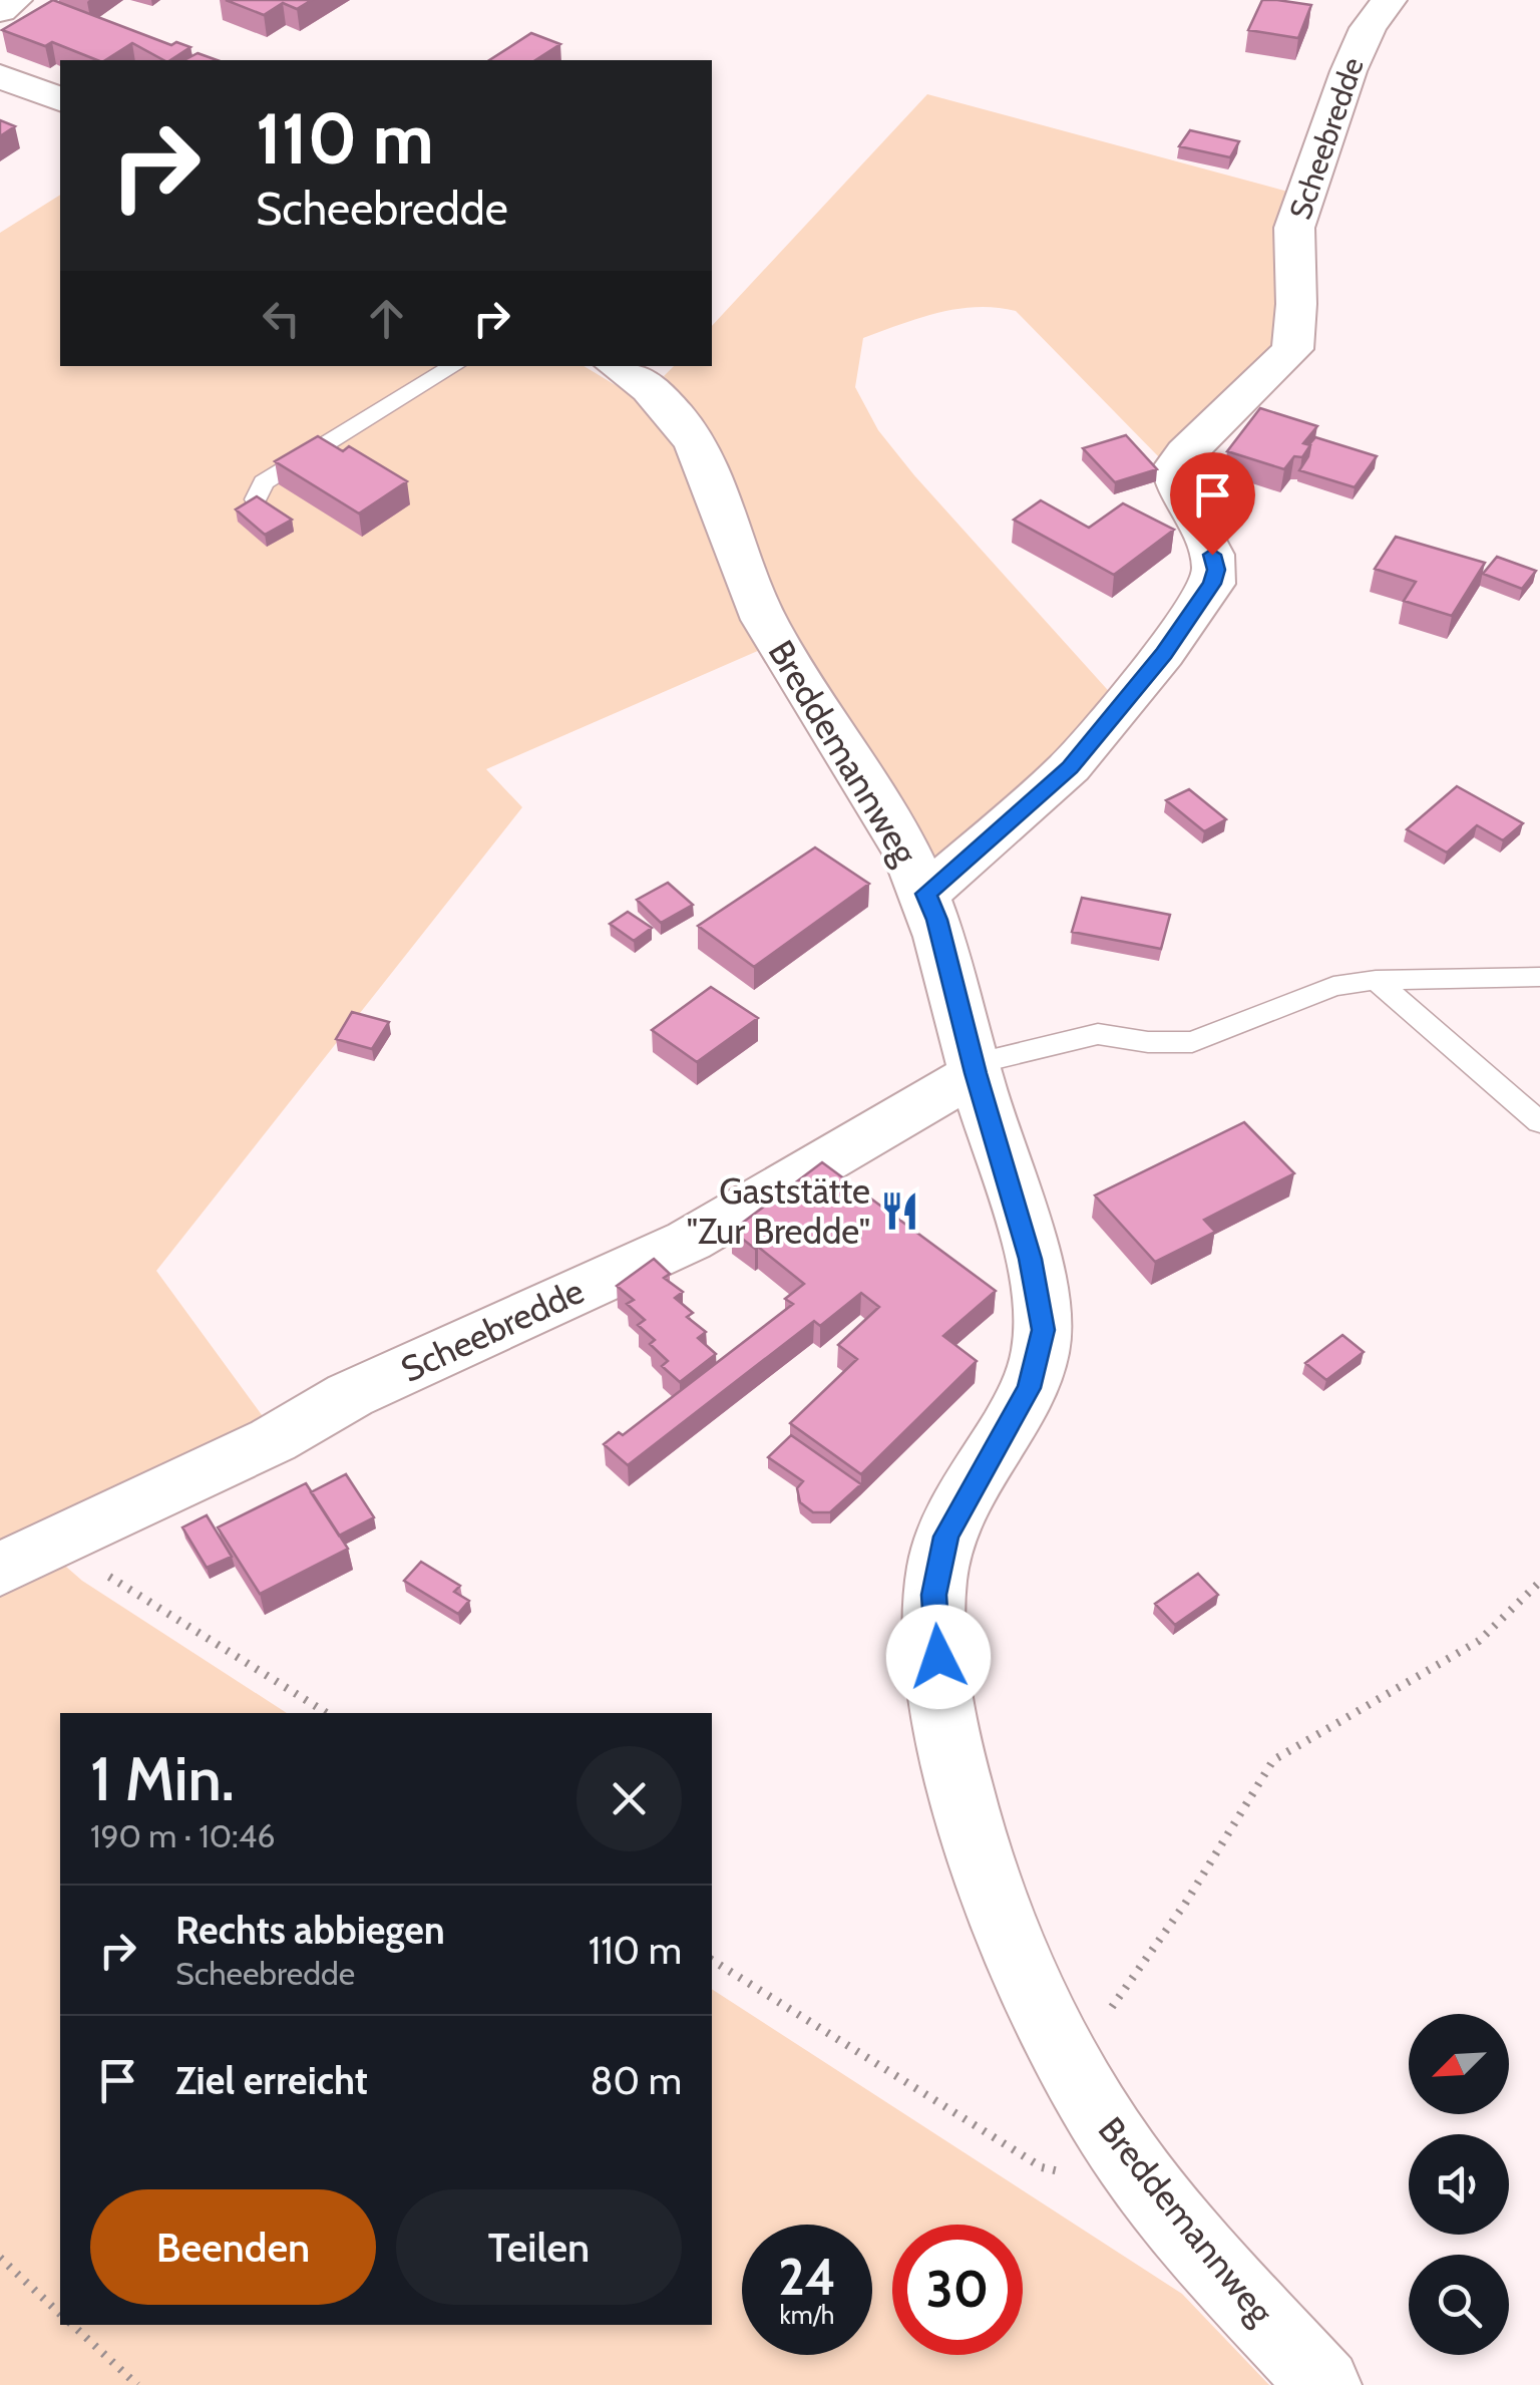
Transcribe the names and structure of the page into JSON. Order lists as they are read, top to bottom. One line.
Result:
{"streets":{"street":["Scheebredde","Breddemannweg"]},"crossings":[["Scheebredde","Breddemannweg"]],"places":{"restaurant":["Gaststätte \"Zur Bredde\""]},"north":"bottom left","page":{"turn":["110 m","Scheebredde"],"heading":["1 Min.","190 m · 10:46"],"list":[{"name":"Rechts abbiegen","note":"Scheebredde","value":"110 m"},{"name":"Ziel erreicht","value":"80 m"}],"buttons":["Beenden","Teilen"],"speed":"24 km/h","limit":"30"}}
